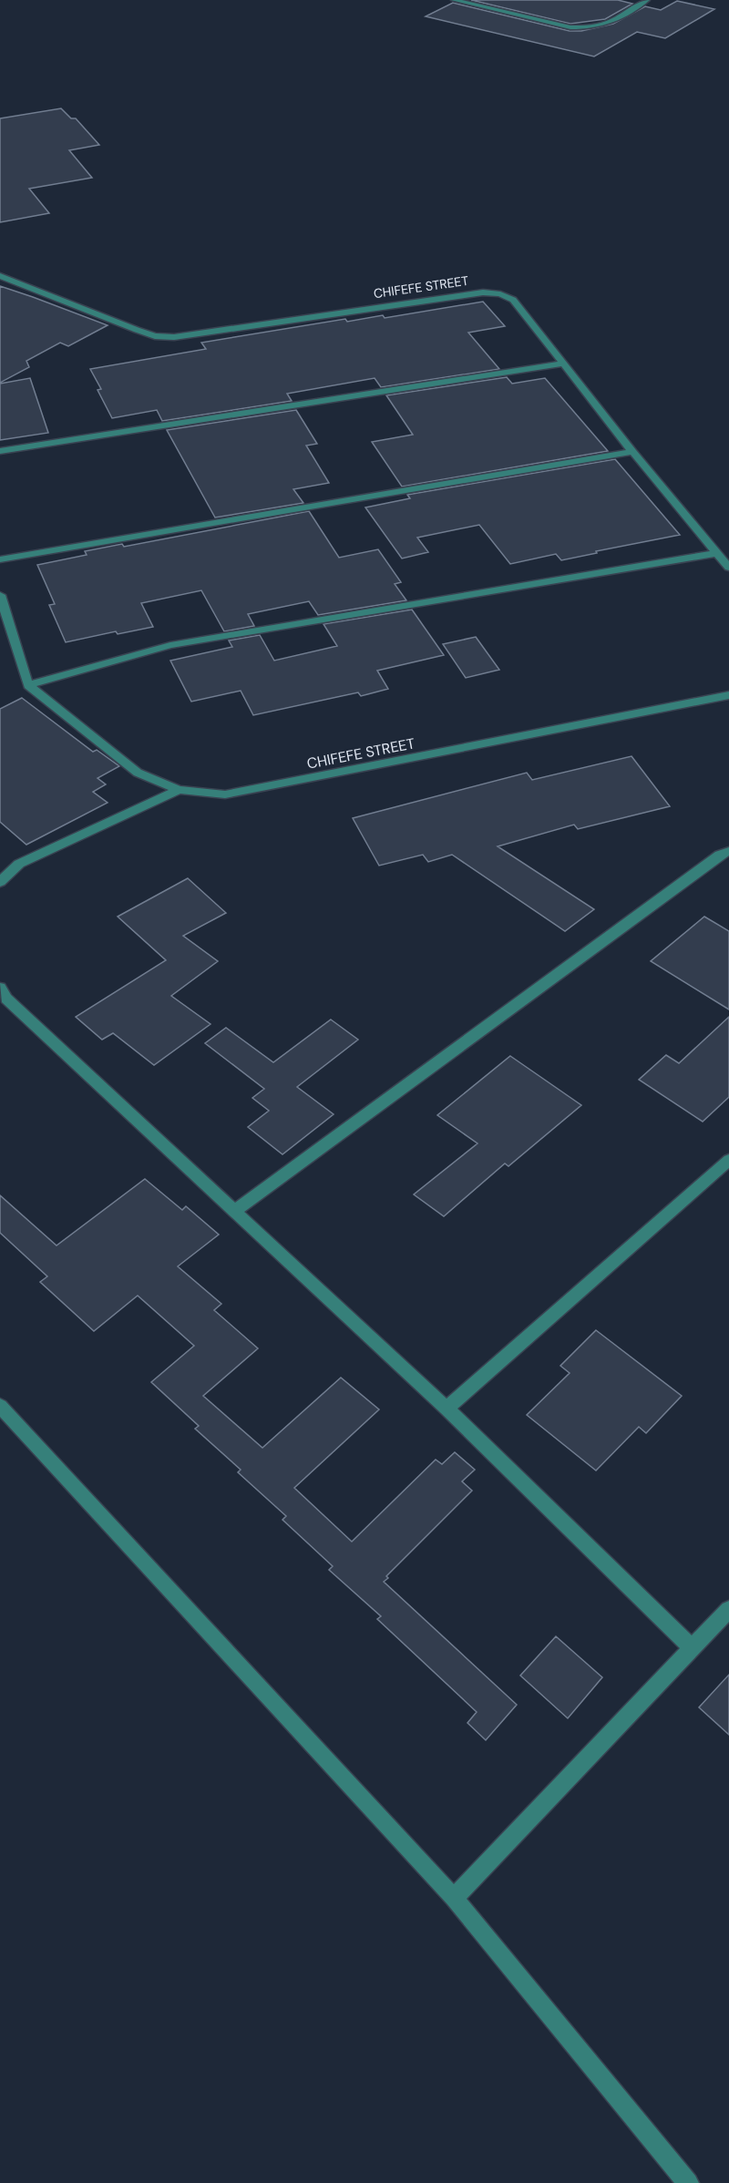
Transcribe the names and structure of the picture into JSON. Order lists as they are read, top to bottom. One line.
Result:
{"streets":{"street":["CHIFEFE STREET"]}}
